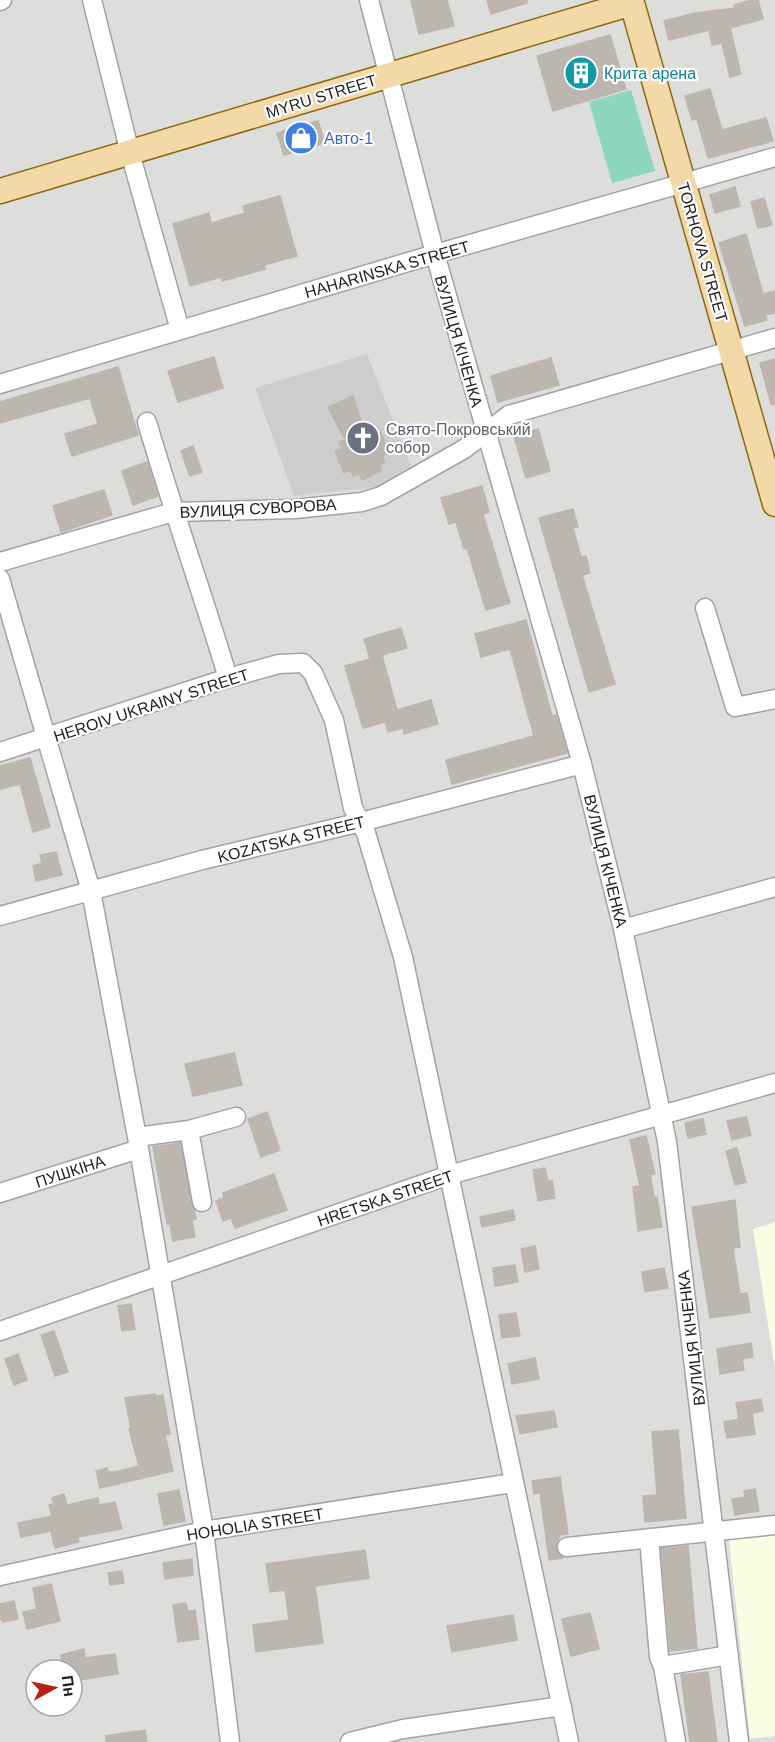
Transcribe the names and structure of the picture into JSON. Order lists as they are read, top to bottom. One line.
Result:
{"streets":{"main road":["MYRU STREET","TORHOVA STREET"],"street":["HAHARINSKA STREET","ВУЛИЦЯ КІЧЕНКА","ВУЛИЦЯ СУВОРОВА","HEROIV UKRAINY STREET","KOZATSKA STREET","ПУШКІНА","HRETSKA STREET","HOHOLIA STREET"]},"crossings":[["MYRU STREET","TORHOVA STREET"],["MYRU STREET","ВУЛИЦЯ КІЧЕНКА"],["TORHOVA STREET","HAHARINSKA STREET"],["TORHOVA STREET","ВУЛИЦЯ СУВОРОВА"],["HAHARINSKA STREET","ВУЛИЦЯ КІЧЕНКА"],["ВУЛИЦЯ КІЧЕНКА","ВУЛИЦЯ СУВОРОВА"],["ВУЛИЦЯ КІЧЕНКА","KOZATSKA STREET"],["ВУЛИЦЯ КІЧЕНКА","HRETSKA STREET"],["HEROIV UKRAINY STREET","KOZATSKA STREET"]],"places":{"building":["Крита арена"],"shop":["Авто-1"],"church":["Свято-Покровський собор"]},"north":"right"}
